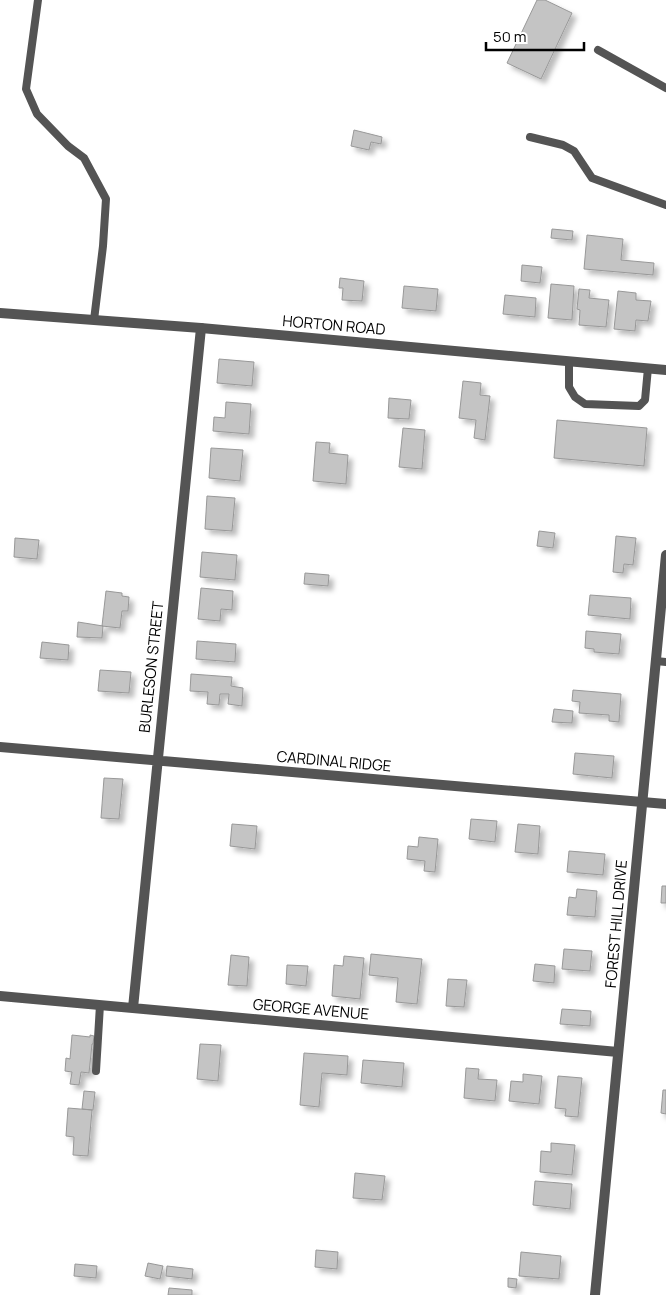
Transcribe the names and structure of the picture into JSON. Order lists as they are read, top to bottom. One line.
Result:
{"streets":{"street":["HORTON ROAD","BURLESON STREET","CARDINAL RIDGE","FOREST HILL DRIVE","GEORGE AVENUE"]},"crossings":[["HORTON ROAD","BURLESON STREET"],["BURLESON STREET","CARDINAL RIDGE"],["BURLESON STREET","GEORGE AVENUE"],["CARDINAL RIDGE","FOREST HILL DRIVE"],["FOREST HILL DRIVE","GEORGE AVENUE"]],"scale_bar":"50 m"}
